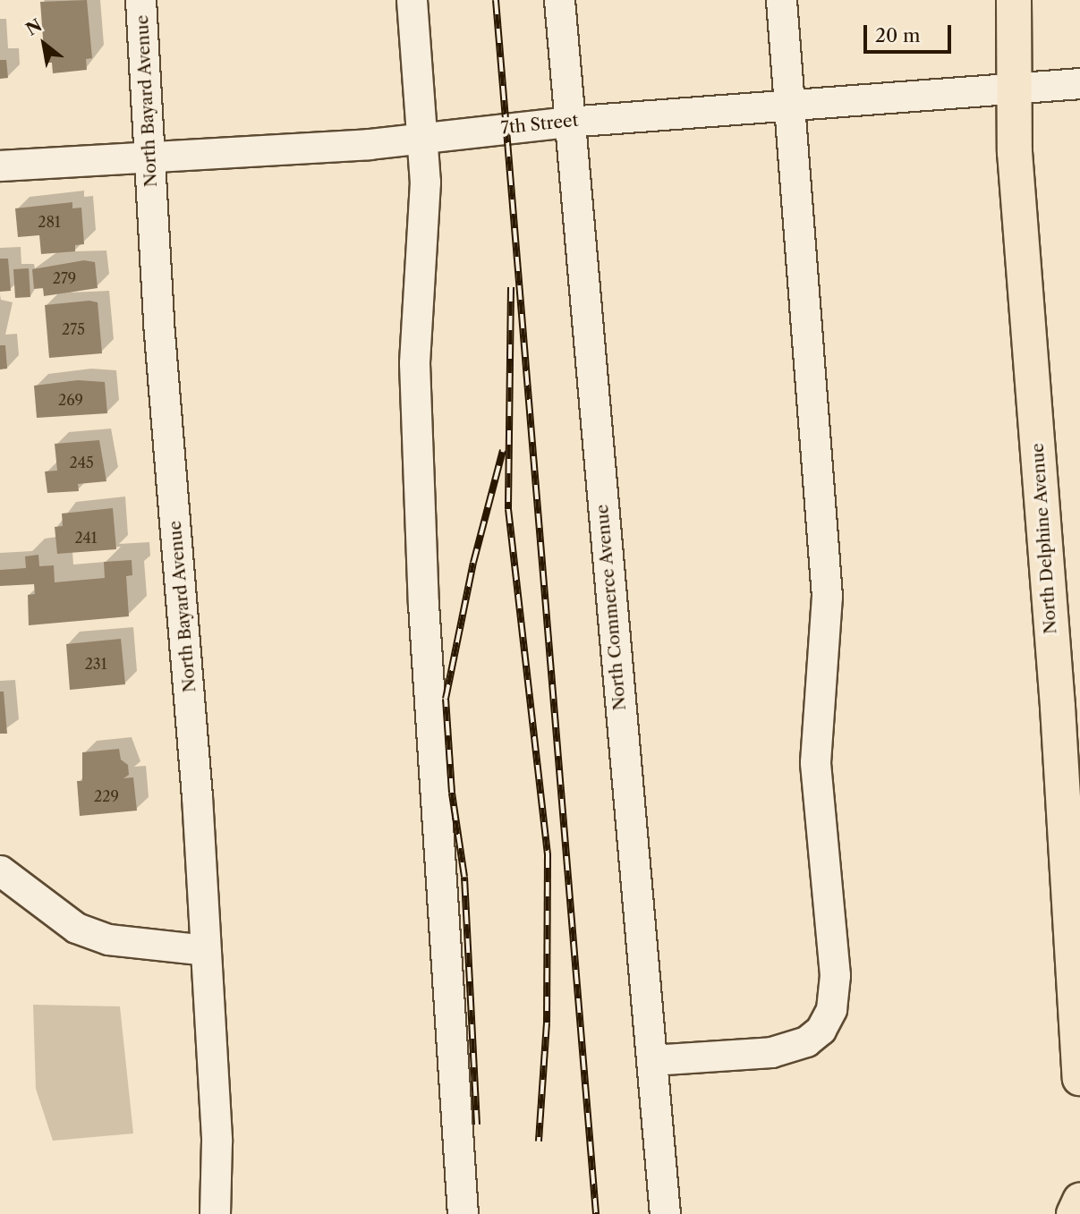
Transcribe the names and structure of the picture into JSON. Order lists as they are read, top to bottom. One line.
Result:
{"streets":{"main road":["North Delphine Avenue"],"street":["North Bayard Avenue","7th Street","North Commerce Avenue"]},"crossings":[["North Bayard Avenue","7th Street"],["7th Street","North Delphine Avenue"],["7th Street","North Commerce Avenue"]],"house_numbers":["281","279","275","269","245","241","231","229"],"scale_bar":"20 m","north":"top left"}
